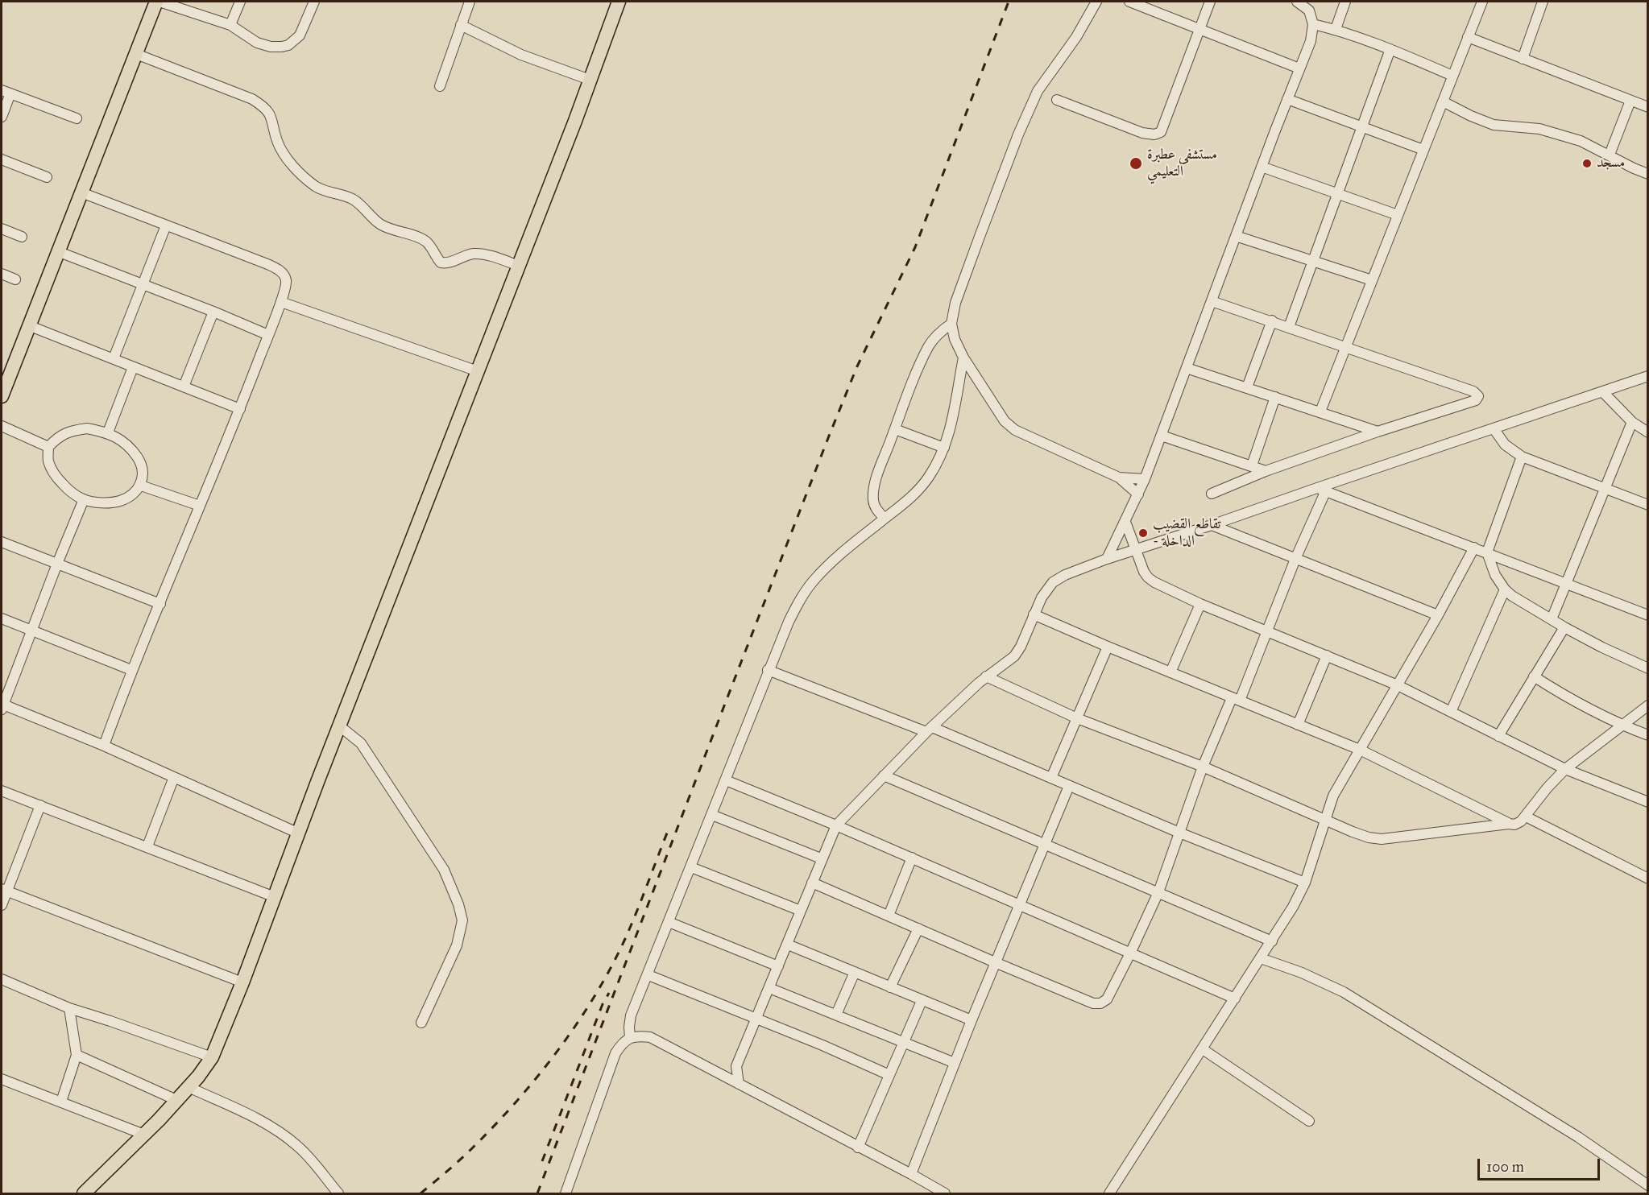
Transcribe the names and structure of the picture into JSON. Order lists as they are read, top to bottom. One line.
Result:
{"places":["مستشفى عطبرة التعليمي","مسجد","تقاطع القضيب - الداخلة"],"scale_bar":"100 m"}
